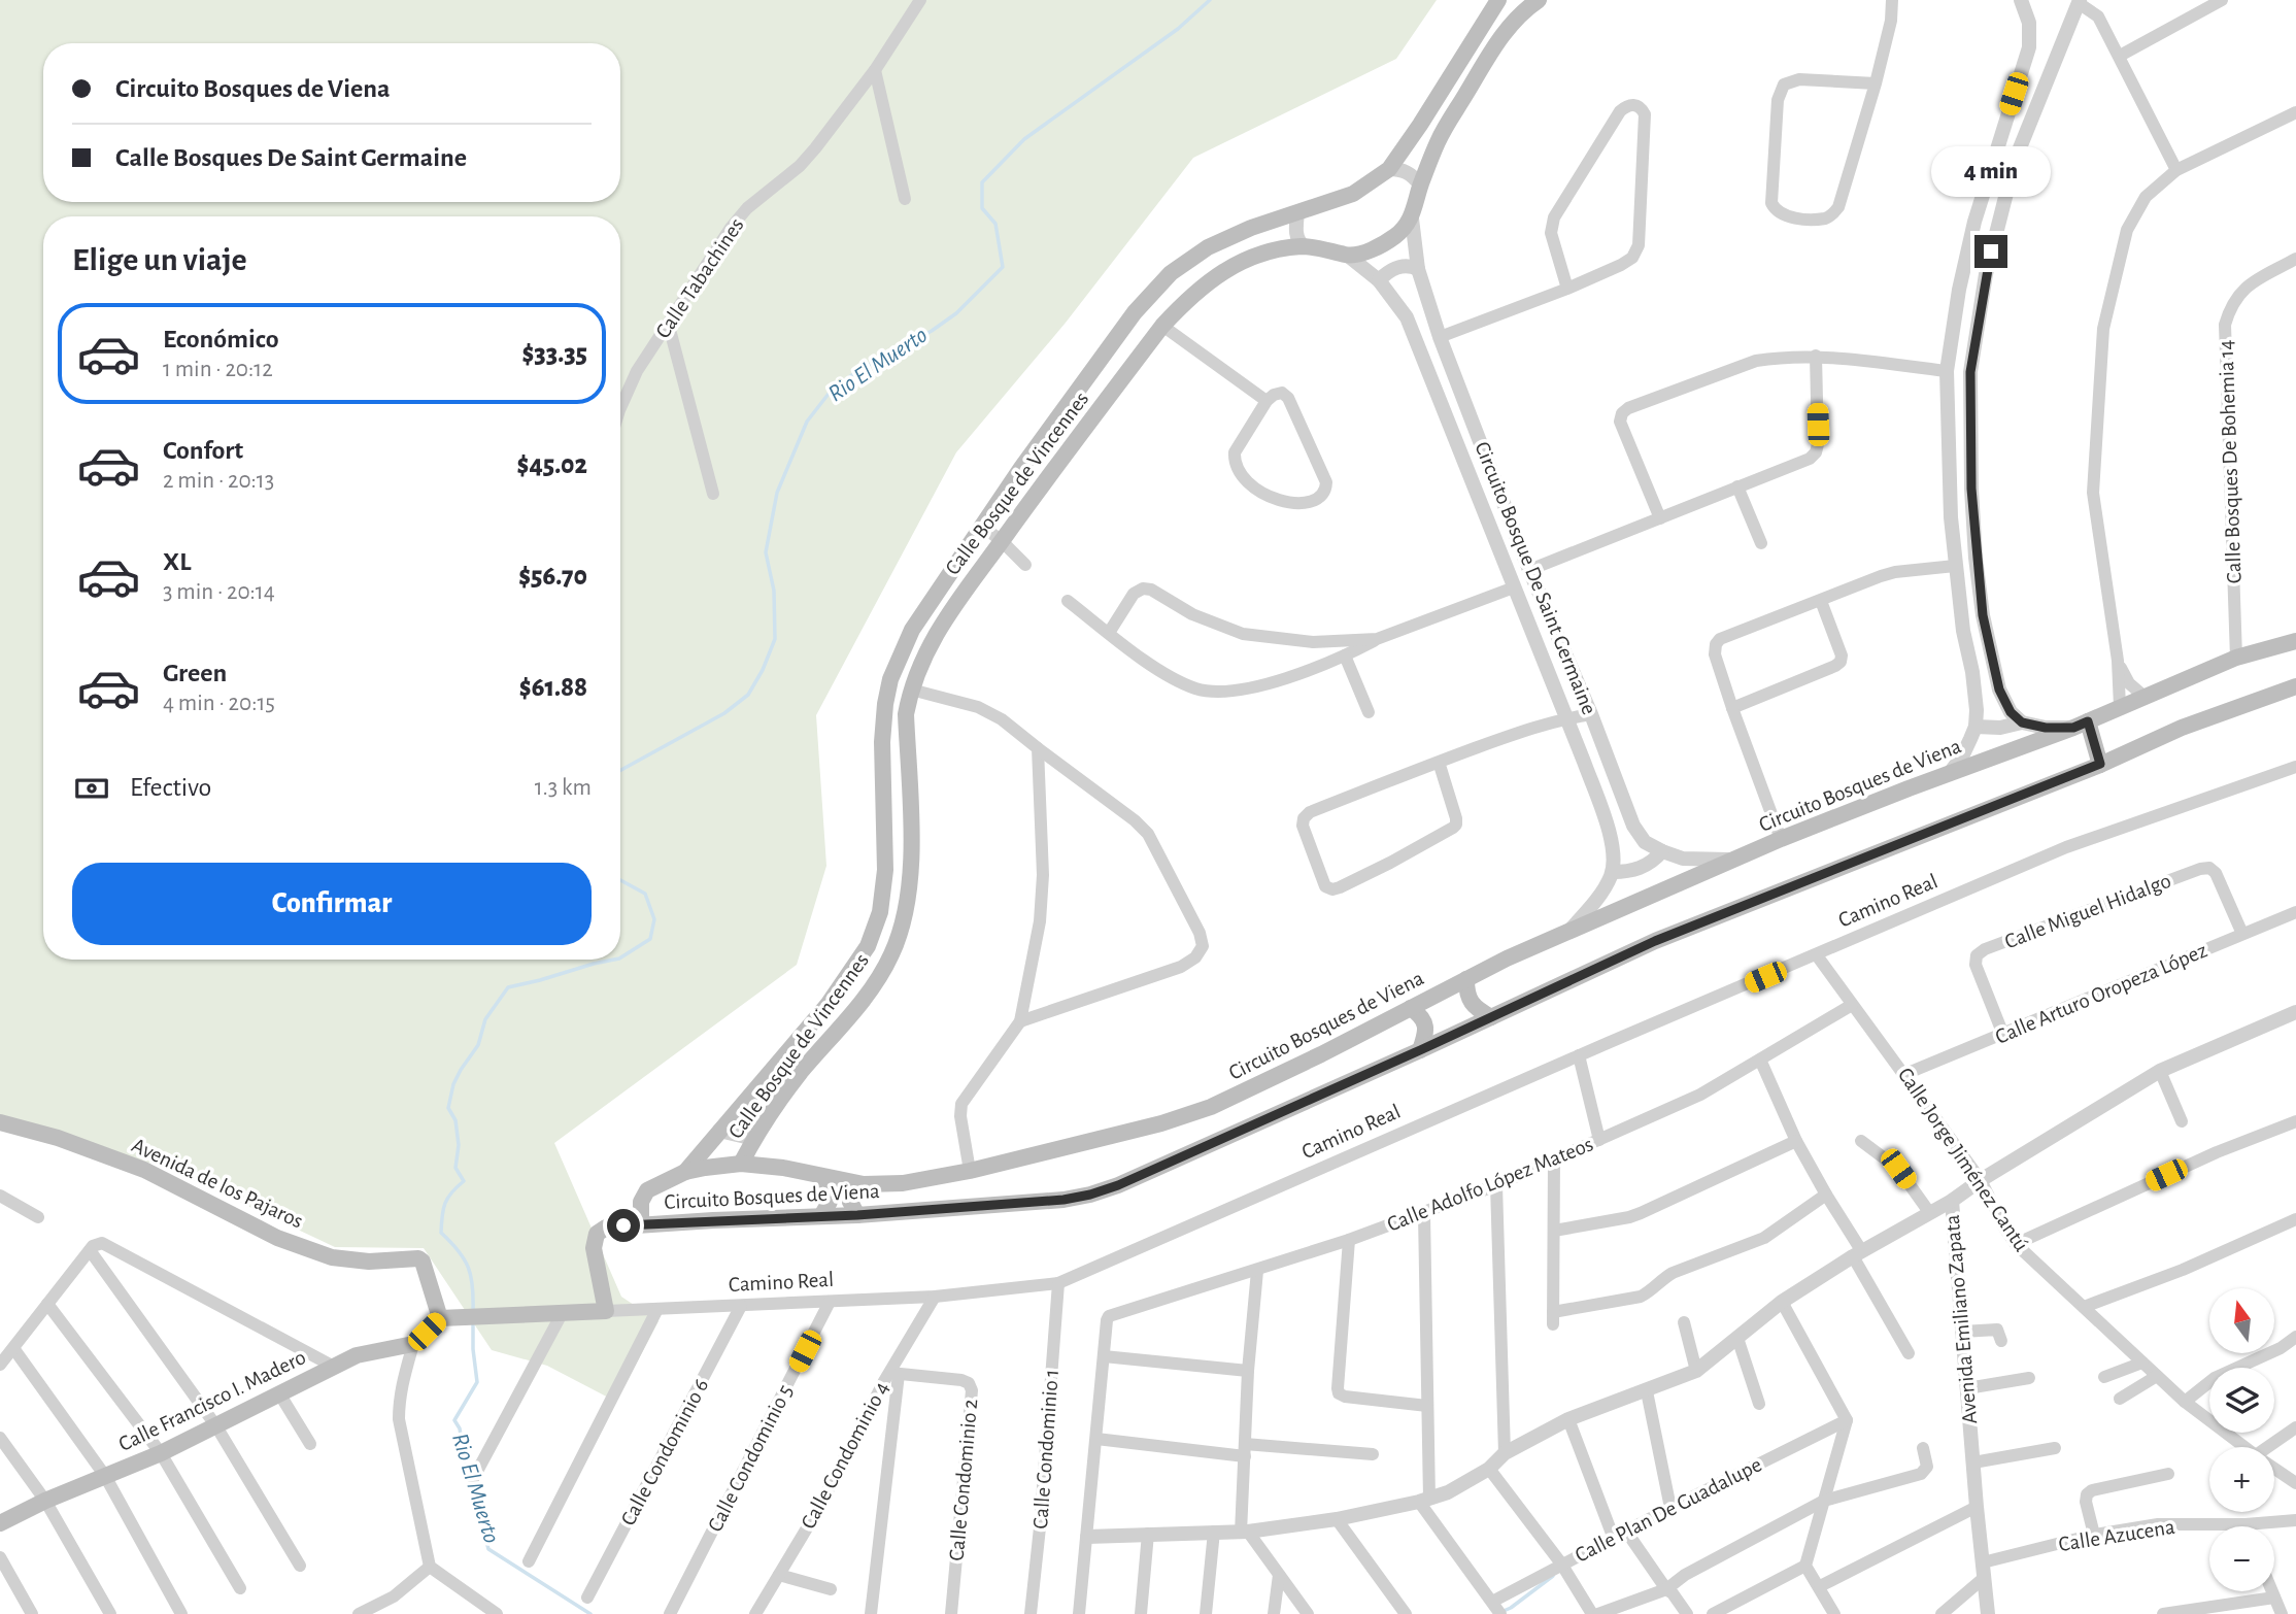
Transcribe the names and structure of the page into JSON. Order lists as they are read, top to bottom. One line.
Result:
{"streets":{"main road":["Calle Bosque de Vincennes","Circuito Bosques de Viena","Camino Real","Avenida de los Pajaros","Calle Francisco I. Madero"],"street":["Calle Tabachines","Calle Bosques De Bohemia 14","Circuito Bosque De Saint Germaine","Calle Miguel Hidalgo","Calle Arturo Oropeza López","Calle Jorge Jiménez Cantú","Calle Adolfo López Mateos","Avenida Emiliano Zapata","Calle Condominio 1","Calle Condominio 6","Calle Condominio 4","Calle Condominio 5","Calle Condominio 2","Calle Plan De Guadalupe","Calle Azucena"]},"crossings":[["Calle Bosques De Bohemia 14","Circuito Bosques de Viena"],["Calle Bosque de Vincennes","Circuito Bosques de Viena"],["Camino Real","Calle Jorge Jiménez Cantú"],["Camino Real","Avenida de los Pajaros"],["Camino Real","Calle Condominio 1"],["Camino Real","Calle Condominio 6"],["Camino Real","Calle Condominio 4"],["Camino Real","Calle Condominio 5"],["Calle Miguel Hidalgo","Calle Arturo Oropeza López"],["Calle Arturo Oropeza López","Calle Jorge Jiménez Cantú"],["Calle Jorge Jiménez Cantú","Calle Adolfo López Mateos"],["Calle Jorge Jiménez Cantú","Avenida Emiliano Zapata"],["Avenida Emiliano Zapata","Calle Azucena"],["Calle Condominio 4","Calle Condominio 2"]],"water":["Rio El Muerto"],"north":"top","page":{"banner":["Circuito Bosques de Viena","Calle Bosques De Saint Germaine"],"bubble":"4 min","heading":"Elige un viaje","list":[{"name":"Económico","note":"1 min · 20:12","value":"$33.35"},{"name":"Confort","note":"2 min · 20:13","value":"$45.02"},{"name":"XL","note":"3 min · 20:14","value":"$56.70"},{"name":"Green","note":"4 min · 20:15","value":"$61.88"}],"pay":["Efectivo","1.3 km"],"buttons":"Confirmar","map_buttons":["+","−"]}}
